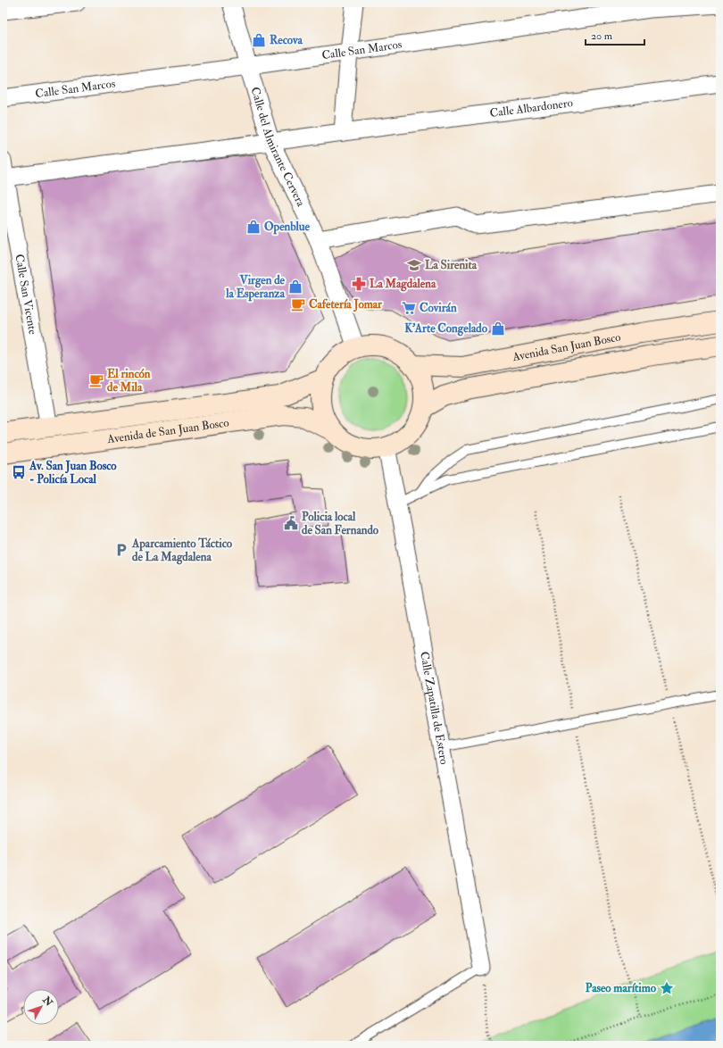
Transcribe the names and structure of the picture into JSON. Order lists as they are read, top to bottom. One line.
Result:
{"streets":{"street":["Calle San Marcos","Calle Albardonero","Calle del Almirante Cervera","Calle San Vicente","Avenida San Juan Bosco","Avenida de San Juan Bosco","Calle Zapatilla de Estero"]},"crossings":[["Calle San Marcos","Calle del Almirante Cervera"],["Calle Albardonero","Calle del Almirante Cervera"],["Calle Albardonero","Calle San Vicente"],["Calle del Almirante Cervera","Avenida San Juan Bosco"],["Calle del Almirante Cervera","Avenida de San Juan Bosco"],["Calle del Almirante Cervera","Calle Zapatilla de Estero"],["Calle San Vicente","Avenida de San Juan Bosco"],["Avenida San Juan Bosco","Avenida de San Juan Bosco"],["Avenida San Juan Bosco","Calle Zapatilla de Estero"],["Avenida de San Juan Bosco","Calle Zapatilla de Estero"]],"places":{"shop":["Recova","Openblue","Virgen de la Esperanza","K'Arte Congelado"],"school or university":["La Sirenita"],"pharmacy":["La Magdalena"],"cafe":["Cafetería Jomar","El rincón de Mila"],"supermarket":["Covirán"],"bus stop":["Av. San Juan Bosco - Policía Local"],"public building":["Policia local de San Fernando"],"parking":["Aparcamiento Táctico de La Magdalena"],"place":["Paseo marítimo"]},"scale_bar":"20 m","north":"top right"}
